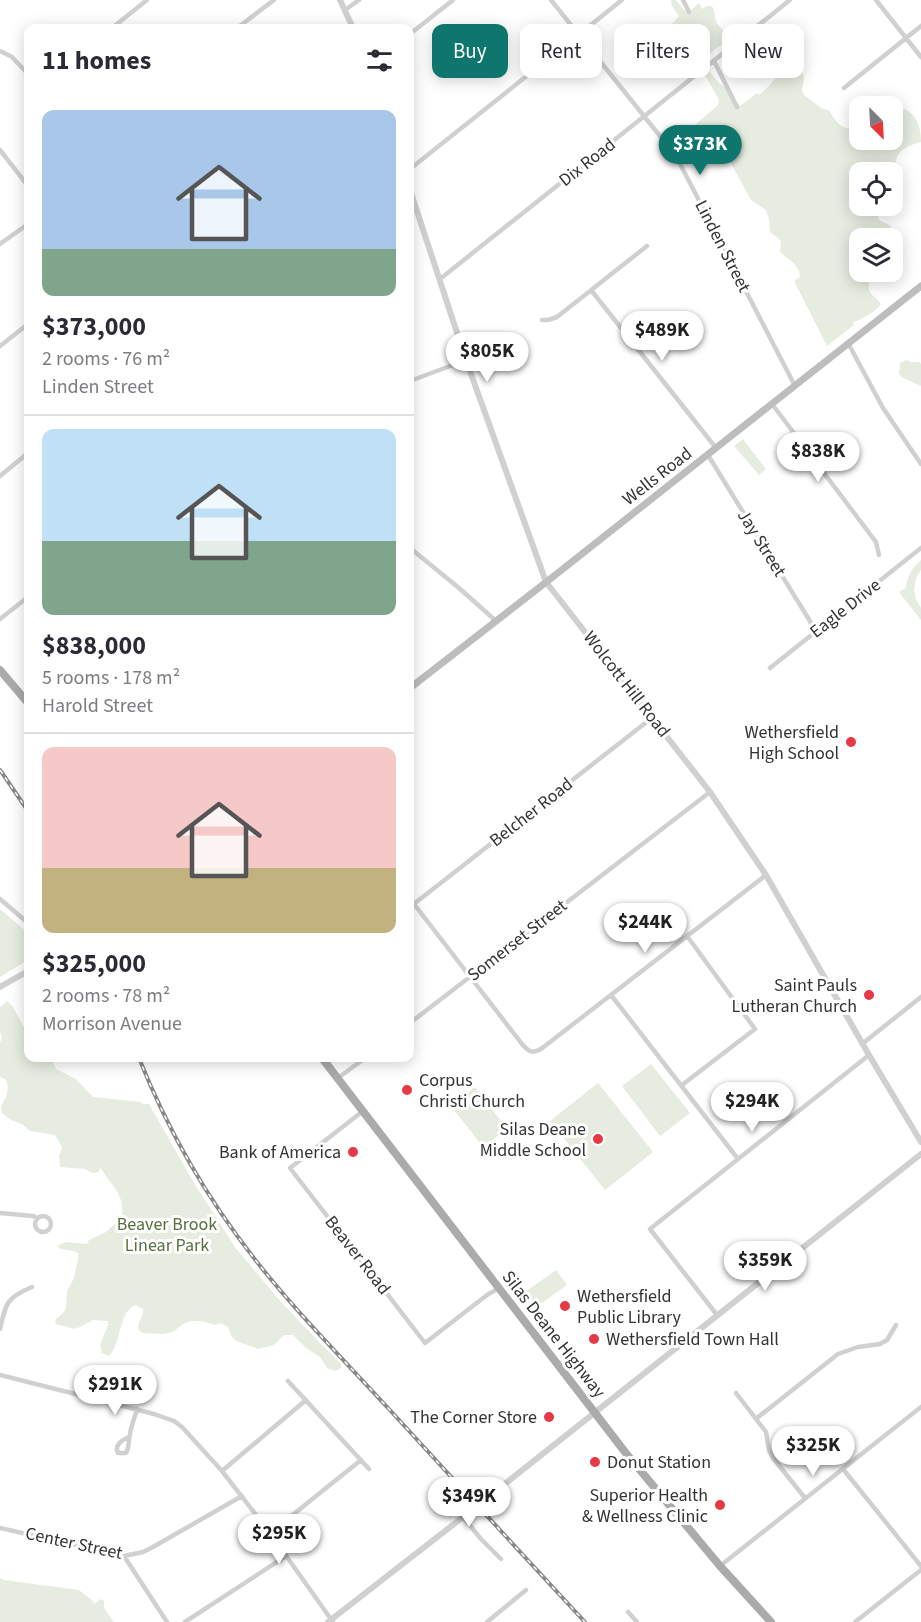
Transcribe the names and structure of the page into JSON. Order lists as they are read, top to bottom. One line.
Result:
{"streets":{"main road":["Wells Road","Silas Deane Highway"],"street":["Dix Road","Linden Street","Jay Street","Eagle Drive","Wolcott Hill Road","Belcher Road","Somerset Street","Beaver Road","Center Street"]},"crossings":[["Dix Road","Linden Street"],["Dix Road","Wolcott Hill Road"],["Linden Street","Wells Road"],["Wells Road","Jay Street"],["Wells Road","Wolcott Hill Road"],["Jay Street","Eagle Drive"],["Wolcott Hill Road","Belcher Road"],["Wolcott Hill Road","Somerset Street"],["Beaver Road","Silas Deane Highway"]],"parks":["Beaver Brook Linear Park"],"places":["Wethersfield High School","Saint Pauls Lutheran Church","Corpus Christi Church","Silas Deane Middle School","Bank of America","Wethersfield Public Library","Wethersfield Town Hall","The Corner Store","Donut Station","Superior Health & Wellness Clinic"],"north":"bottom right","page":{"chip":["Buy","Rent","Filters","New"],"heading":"11 homes","list":[{"name":"$373,000","note":"2 rooms · 76 m² · Linden Street"},{"name":"$838,000","note":"5 rooms · 178 m² · Harold Street"},{"name":"$325,000","note":"2 rooms · 78 m² · Morrison Avenue"}],"price":["$373K","$489K","$805K","$838K","$244K","$294K","$359K","$291K","$325K","$349K","$295K"]}}
